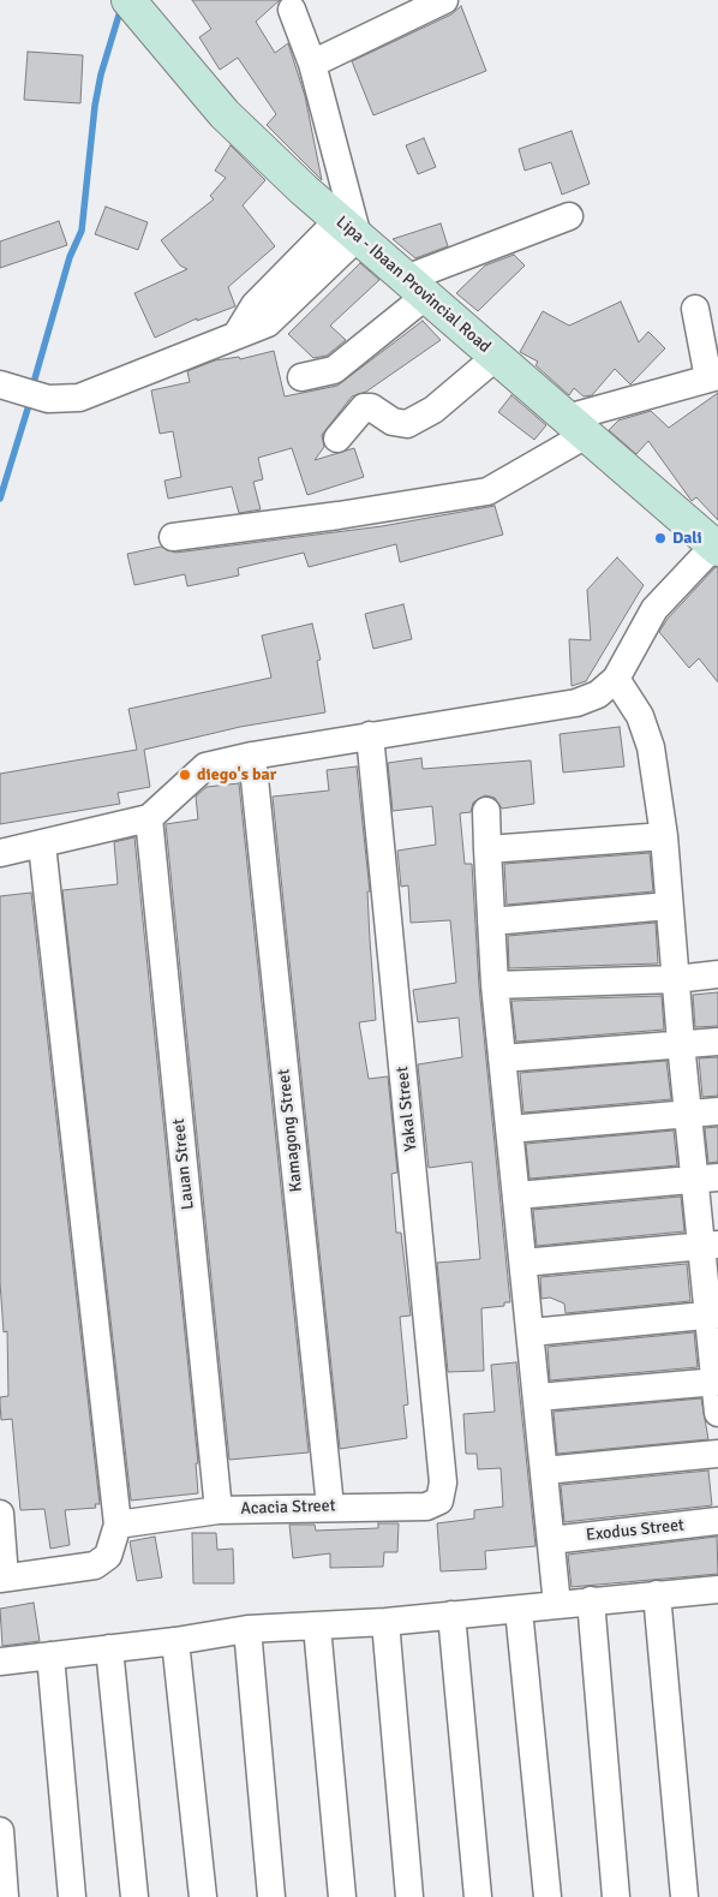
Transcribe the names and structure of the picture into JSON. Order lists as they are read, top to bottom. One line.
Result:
{"streets":{"main road":["Lipa - Ibaan Provincial Road"],"street":["Yakal Street","Kamagong Street","Lauan Street","Acacia Street","Exodus Street"]},"crossings":[["Yakal Street","Acacia Street"],["Kamagong Street","Acacia Street"],["Lauan Street","Acacia Street"]],"places":["Dali","diego's bar"]}
